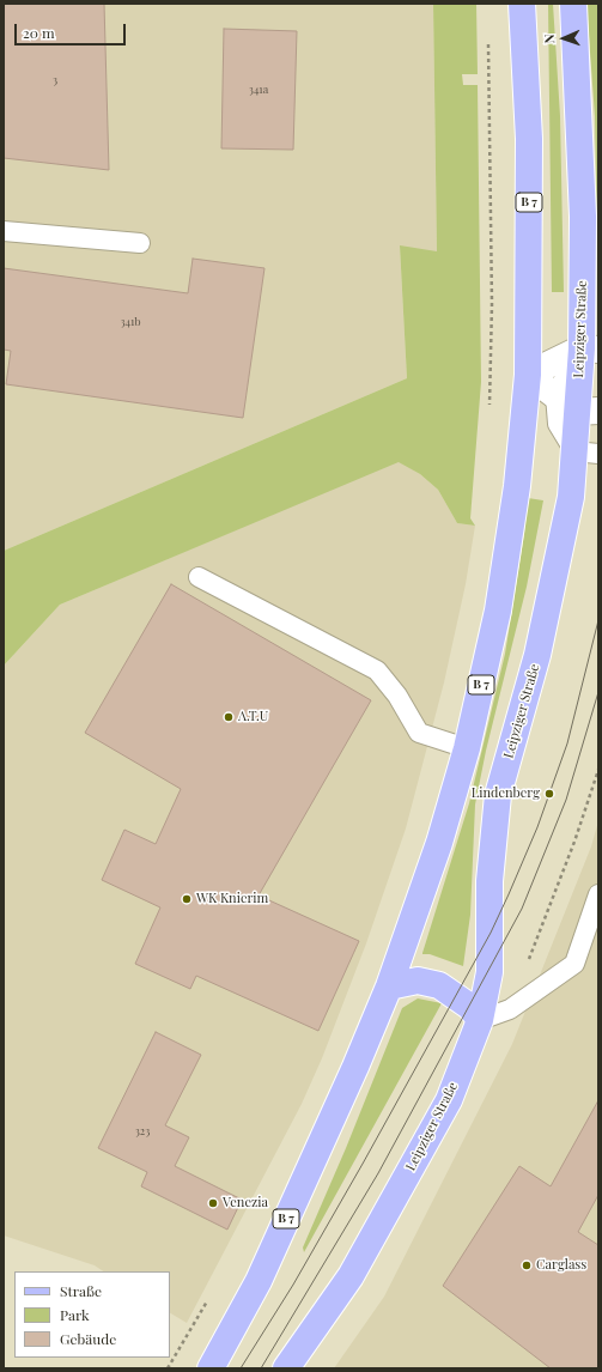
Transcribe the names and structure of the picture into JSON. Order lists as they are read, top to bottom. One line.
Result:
{"streets":{"main road":["B 7","Leipziger Straße"]},"places":["A.T.U","Lindenberg","WK Knierim","Venezia","Carglass"],"house_numbers":["3","341a","341b","323"],"legend":["Straße","Park","Gebäude"],"scale_bar":"20 m","north":"left"}
